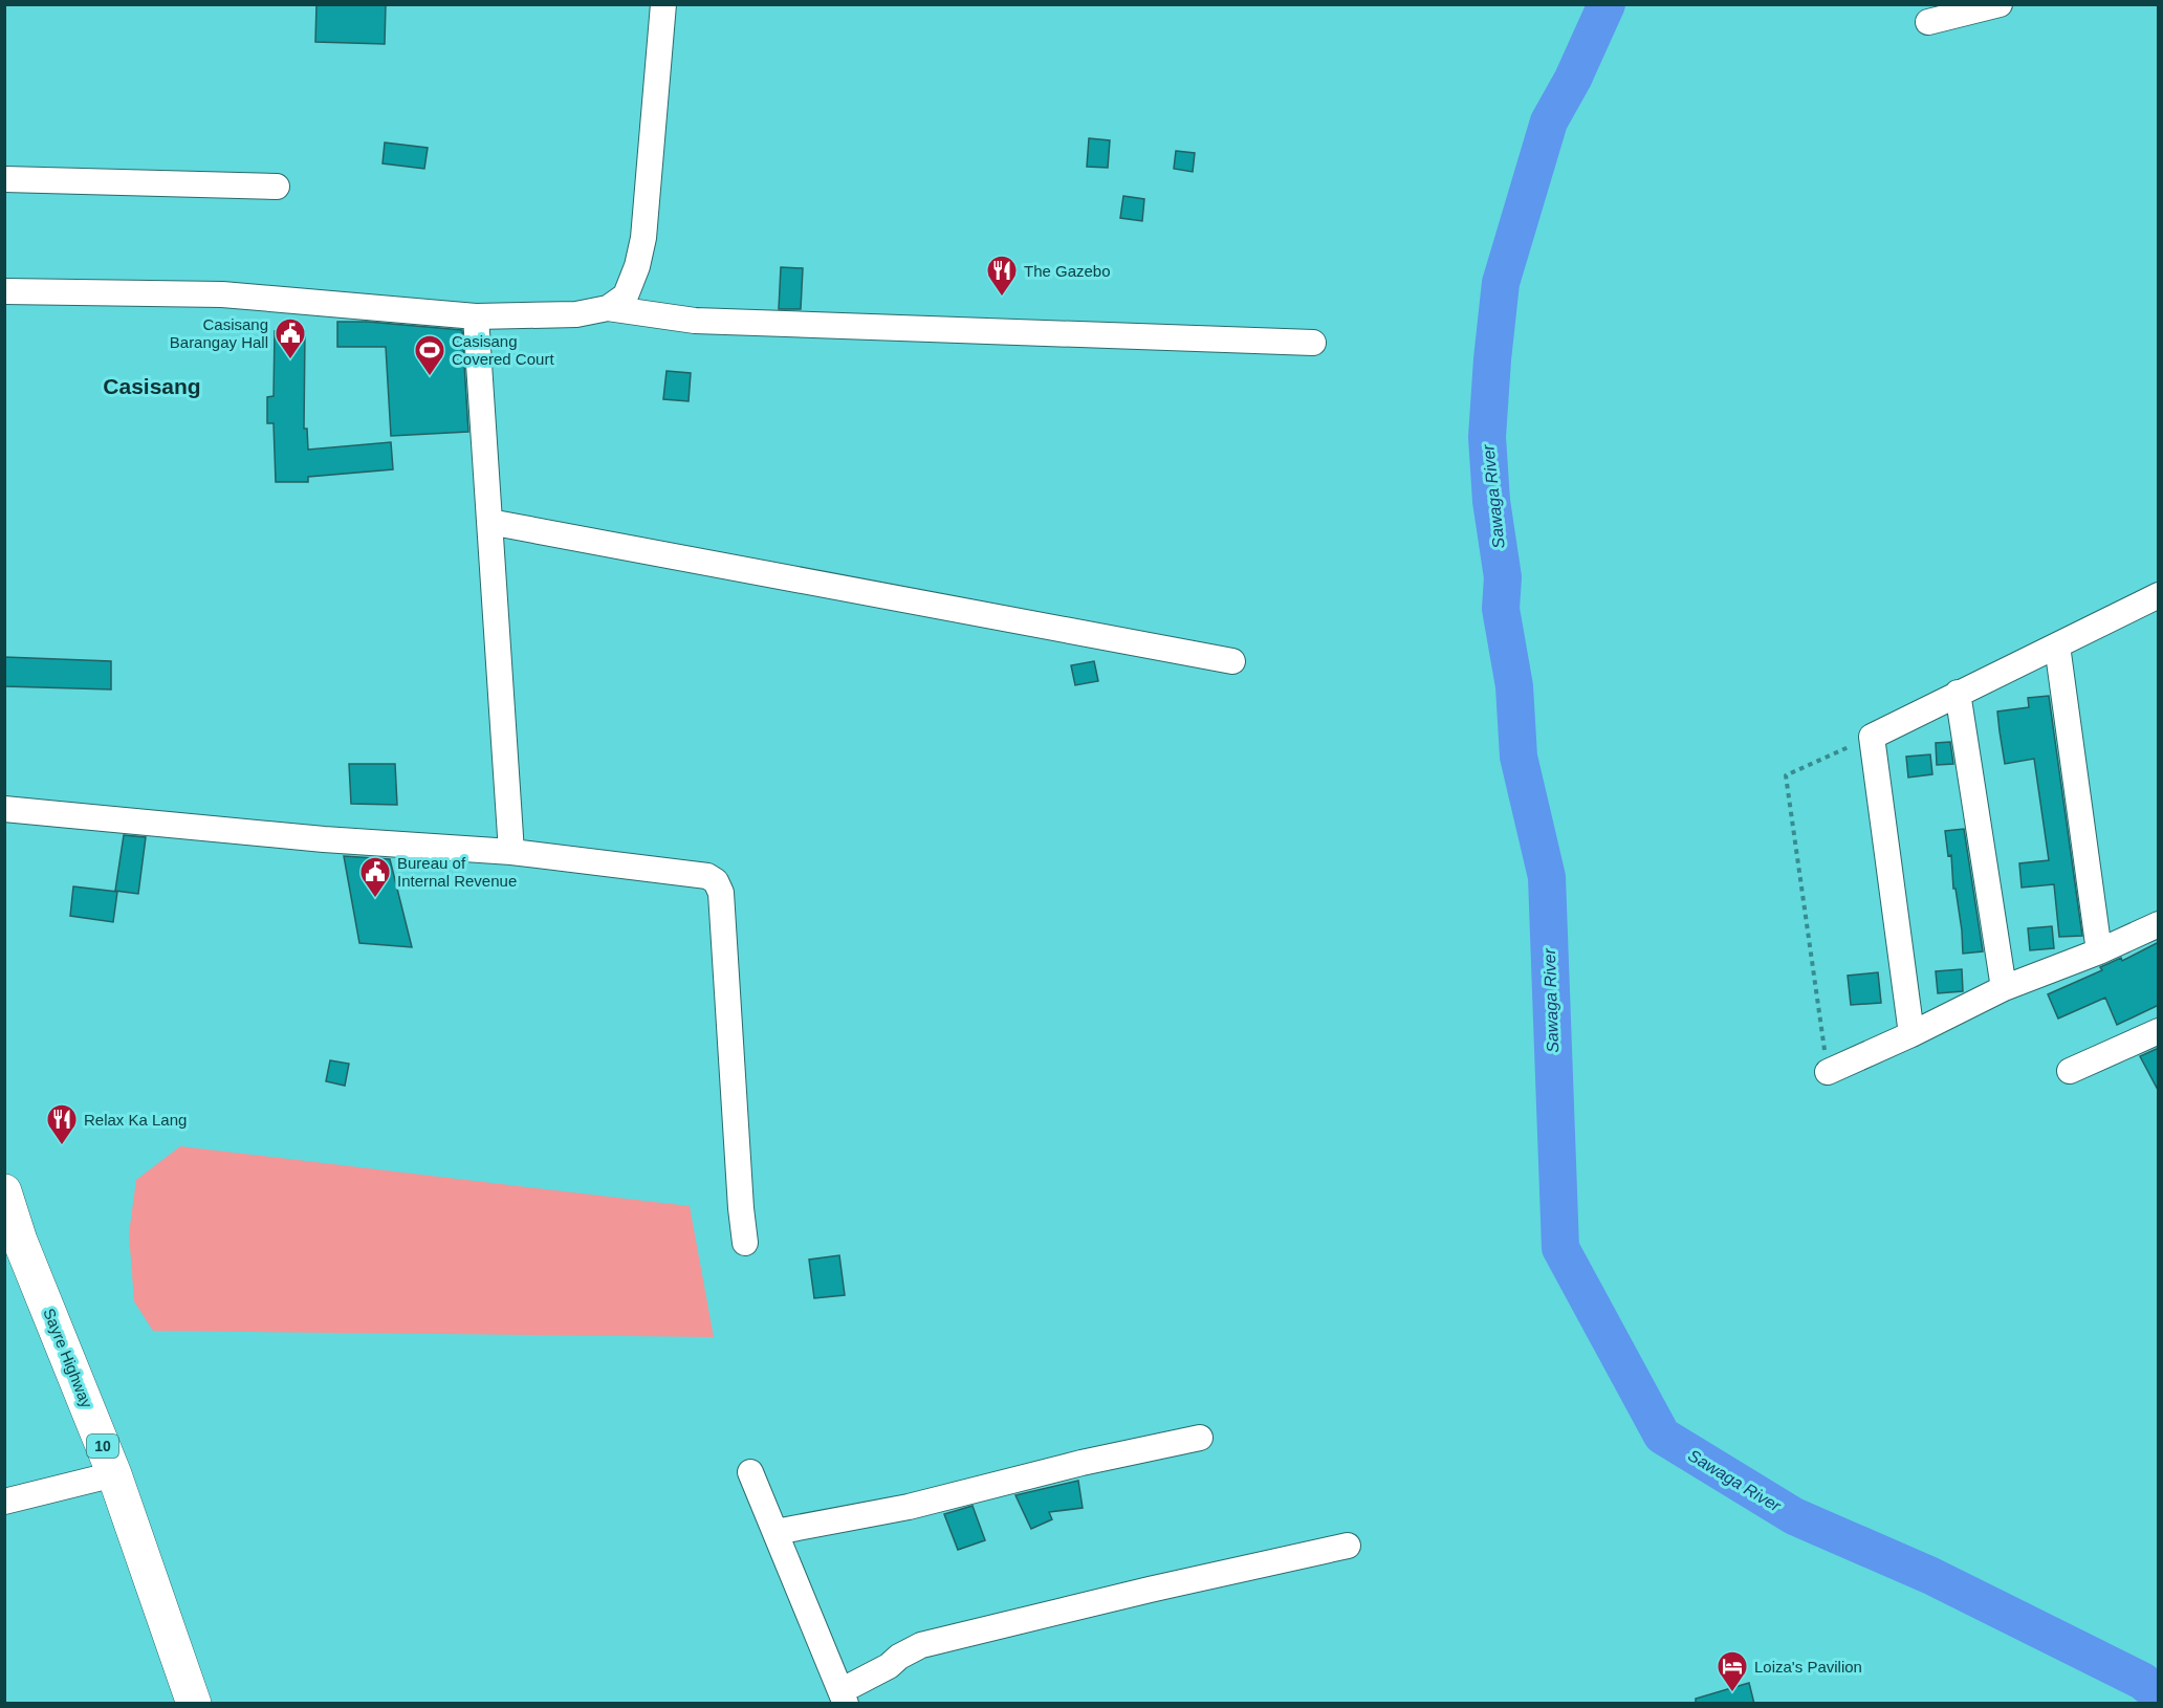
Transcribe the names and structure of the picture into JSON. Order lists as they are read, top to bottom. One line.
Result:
{"streets":{"highway":["Sayre Highway","10"]},"districts":["Casisang"],"water":["Sawaga River"],"places":{"restaurant":["The Gazebo","Relax Ka Lang"],"public building":["Casisang Barangay Hall","Bureau of Internal Revenue"],"sports":["Casisang Covered Court"],"hotel":["Loiza's Pavilion"]}}
